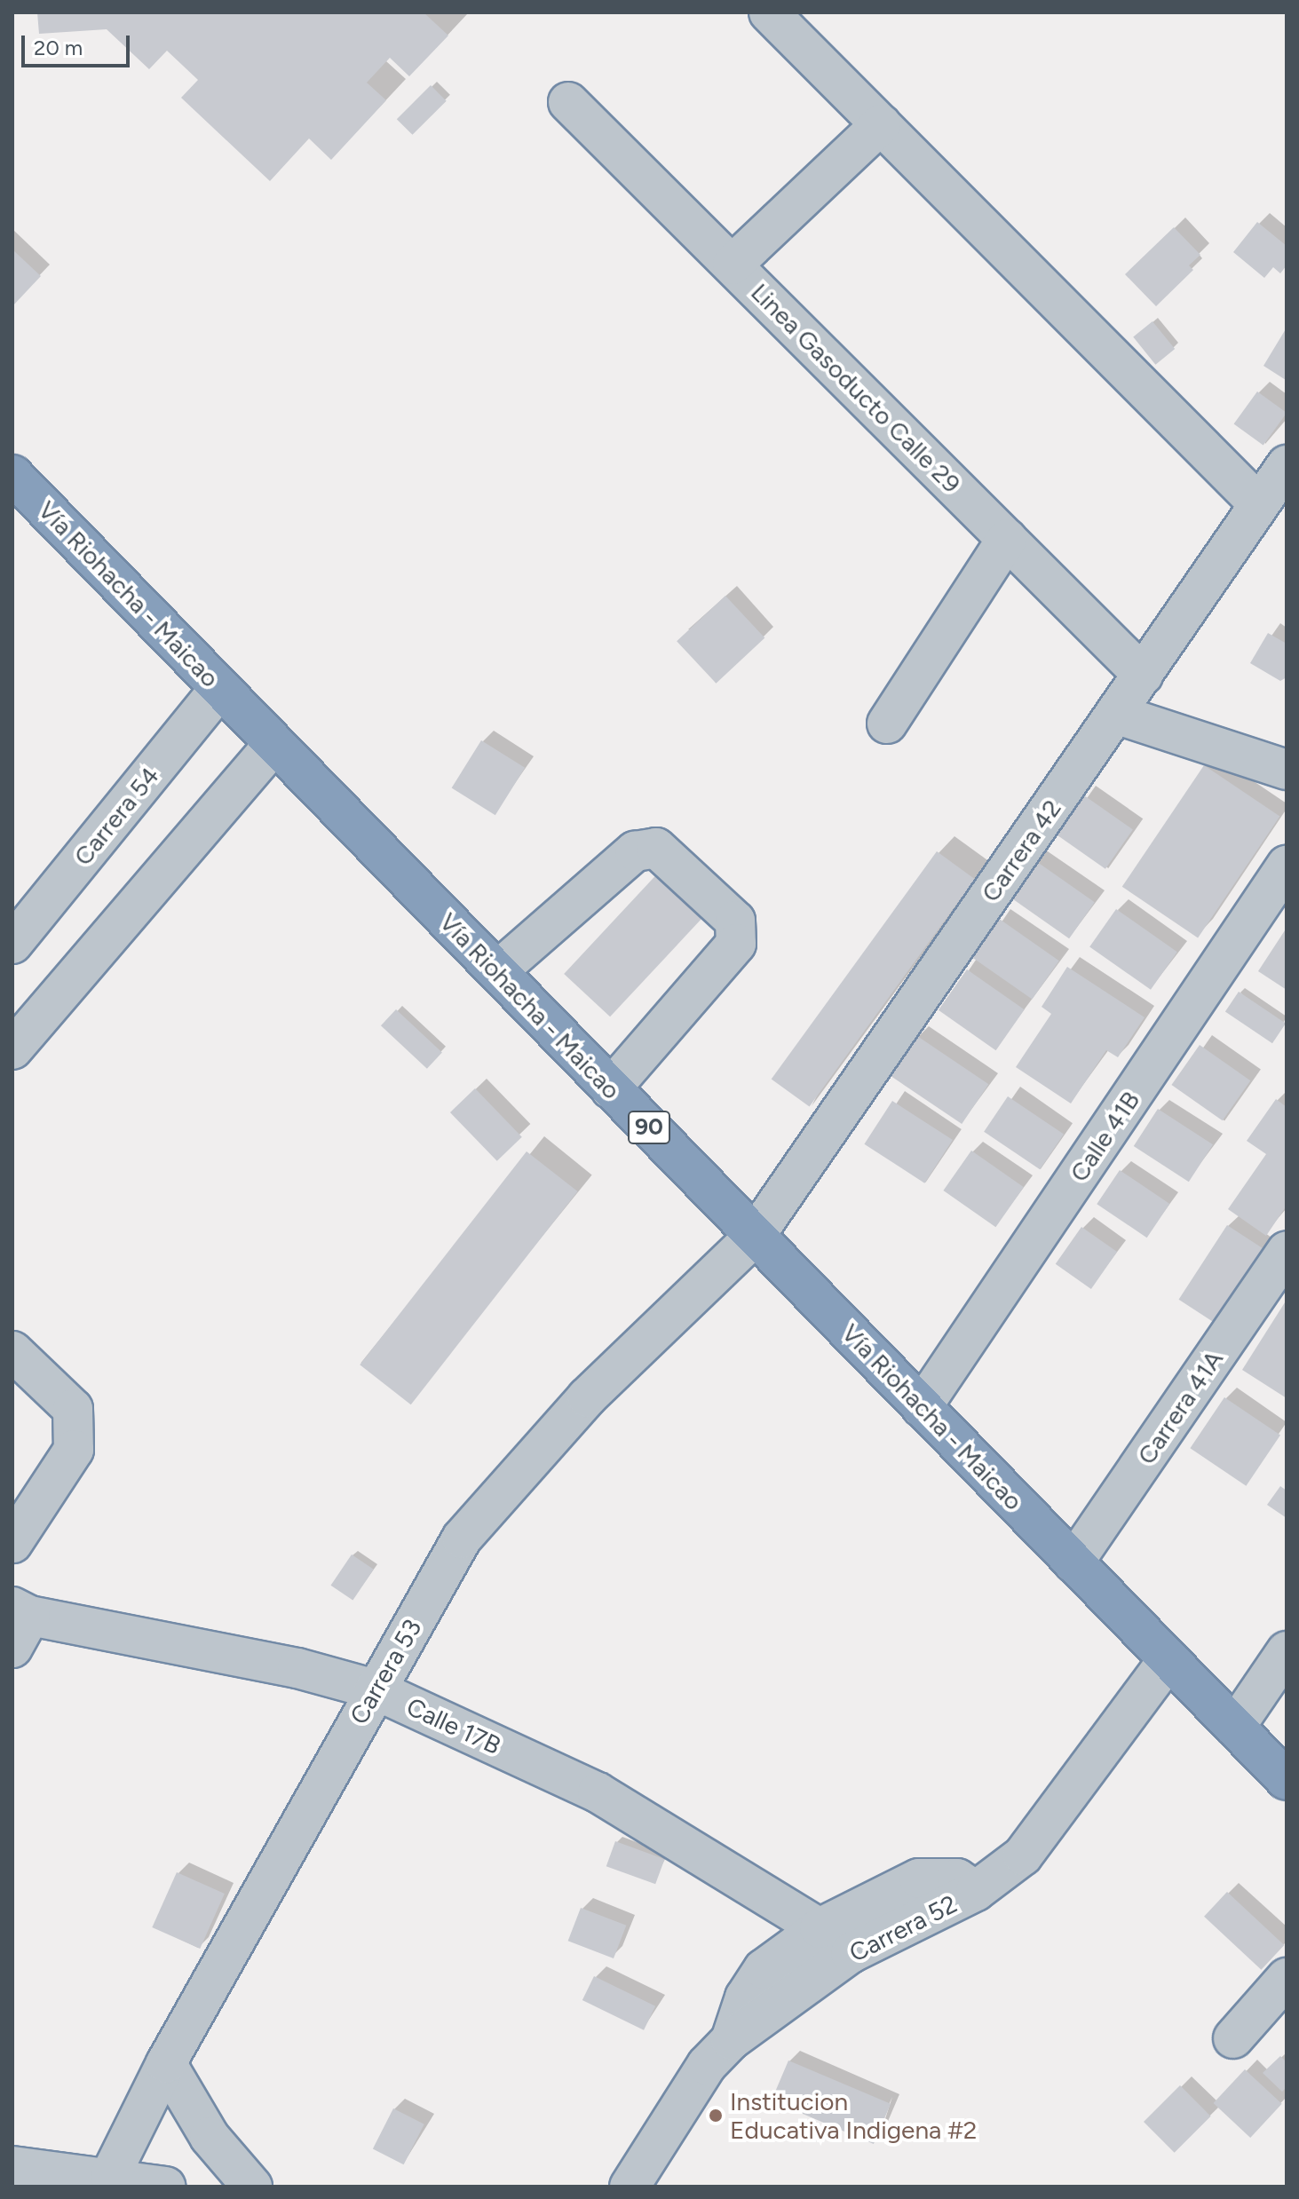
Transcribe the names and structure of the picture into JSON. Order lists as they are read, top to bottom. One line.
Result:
{"streets":{"highway":["Vía Riohacha - Maicao","90"],"street":["Linea Gasoducto Calle 29","Carrera 54","Carrera 42","Calle 41B","Carrera 41A","Carrera 53","Calle 17B","Carrera 52"]},"crossings":[["Linea Gasoducto Calle 29","Carrera 42"],["Vía Riohacha - Maicao","Carrera 54"],["Vía Riohacha - Maicao","Carrera 42"],["Vía Riohacha - Maicao","Calle 41B"],["Vía Riohacha - Maicao","Carrera 41A"],["Vía Riohacha - Maicao","Carrera 53"],["Vía Riohacha - Maicao","Carrera 52"],["Carrera 42","Carrera 53"],["Carrera 53","Calle 17B"],["Calle 17B","Carrera 52"]],"places":["Institucion Educativa Indigena #2"],"scale_bar":"20 m"}
